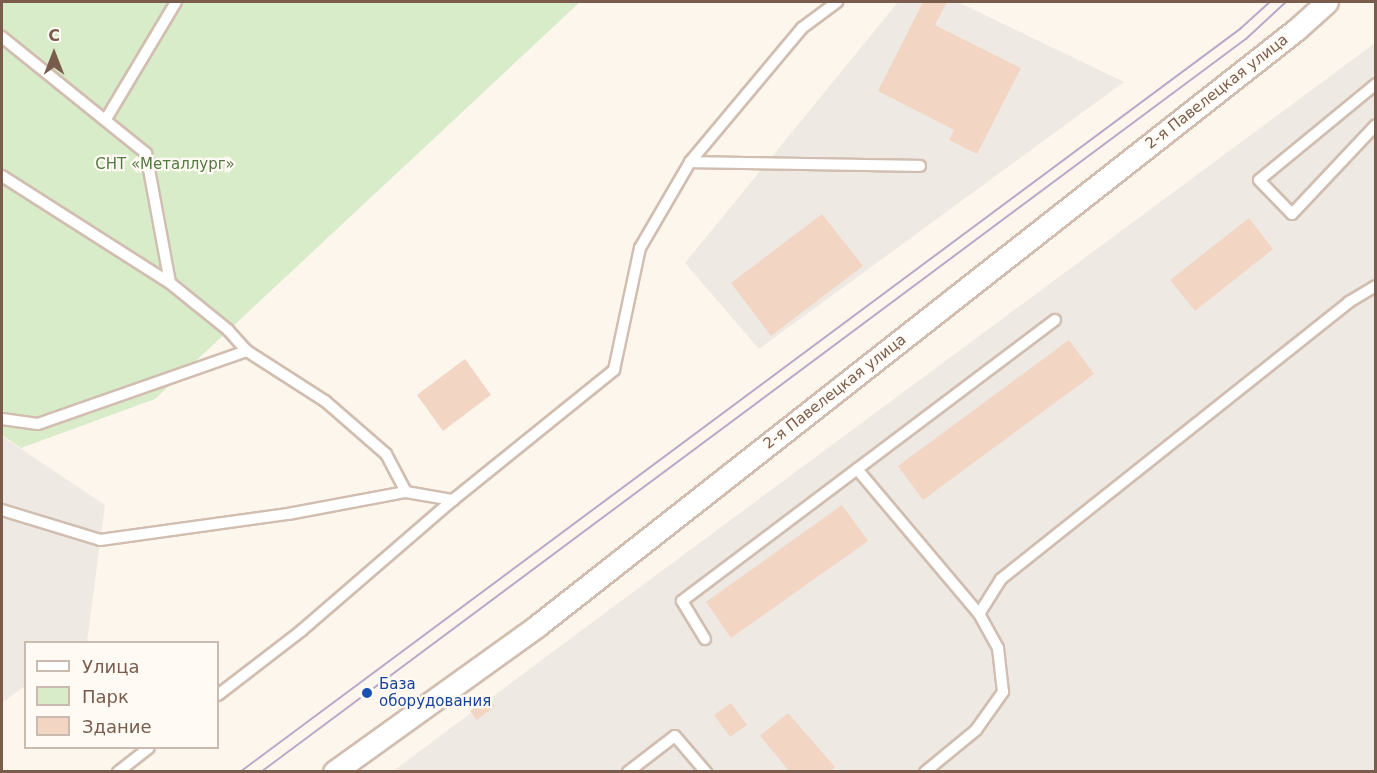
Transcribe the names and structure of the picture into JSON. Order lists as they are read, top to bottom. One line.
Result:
{"streets":{"street":["2-я Павелецкая улица"]},"parks":["СНТ «Металлург»"],"places":["База оборудования"],"legend":["Улица","Парк","Здание"],"north":"top"}
